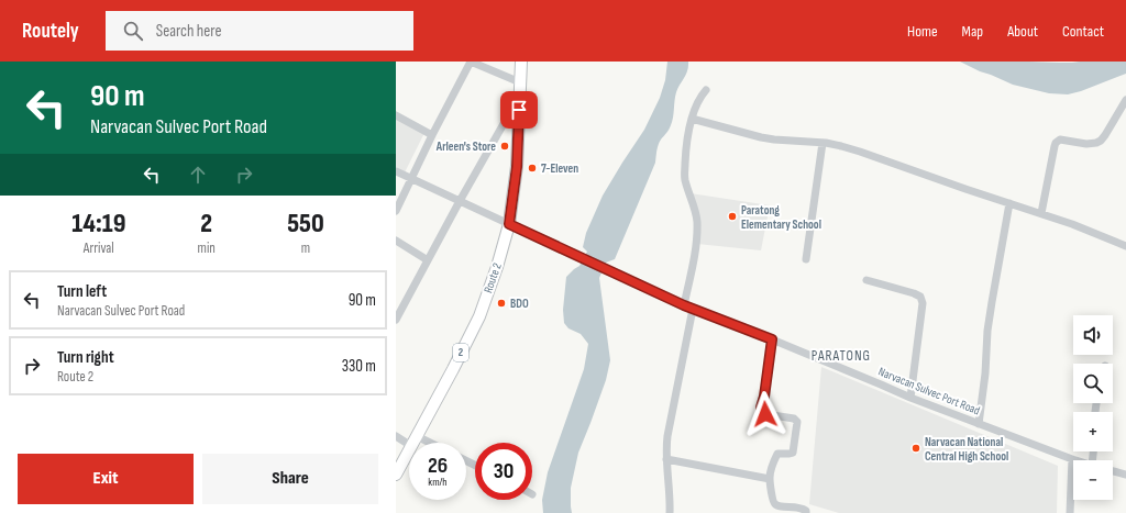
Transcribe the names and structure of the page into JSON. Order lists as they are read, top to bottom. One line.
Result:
{"streets":{"highway":["Route 2","2"],"street":["Narvacan Sulvec Port Road"]},"crossings":[["Route 2","Narvacan Sulvec Port Road"]],"districts":["PARATONG"],"places":["Arleen's Store","7-Eleven","Paratong Elementary School","BDO","Narvacan National Central High School"],"page":{"header":"Routely","search":"Search here","nav":["Home","Map","About","Contact"],"turn":["90 m","Narvacan Sulvec Port Road"],"eta":["14:19","Arrival","2","min","550","m"],"list":[{"name":"Turn left","note":"Narvacan Sulvec Port Road","value":"90 m"},{"name":"Turn right","note":"Route 2","value":"330 m"}],"map_buttons":["+","−"],"speed":"26 km/h","limit":"30","buttons":["Exit","Share"]}}
